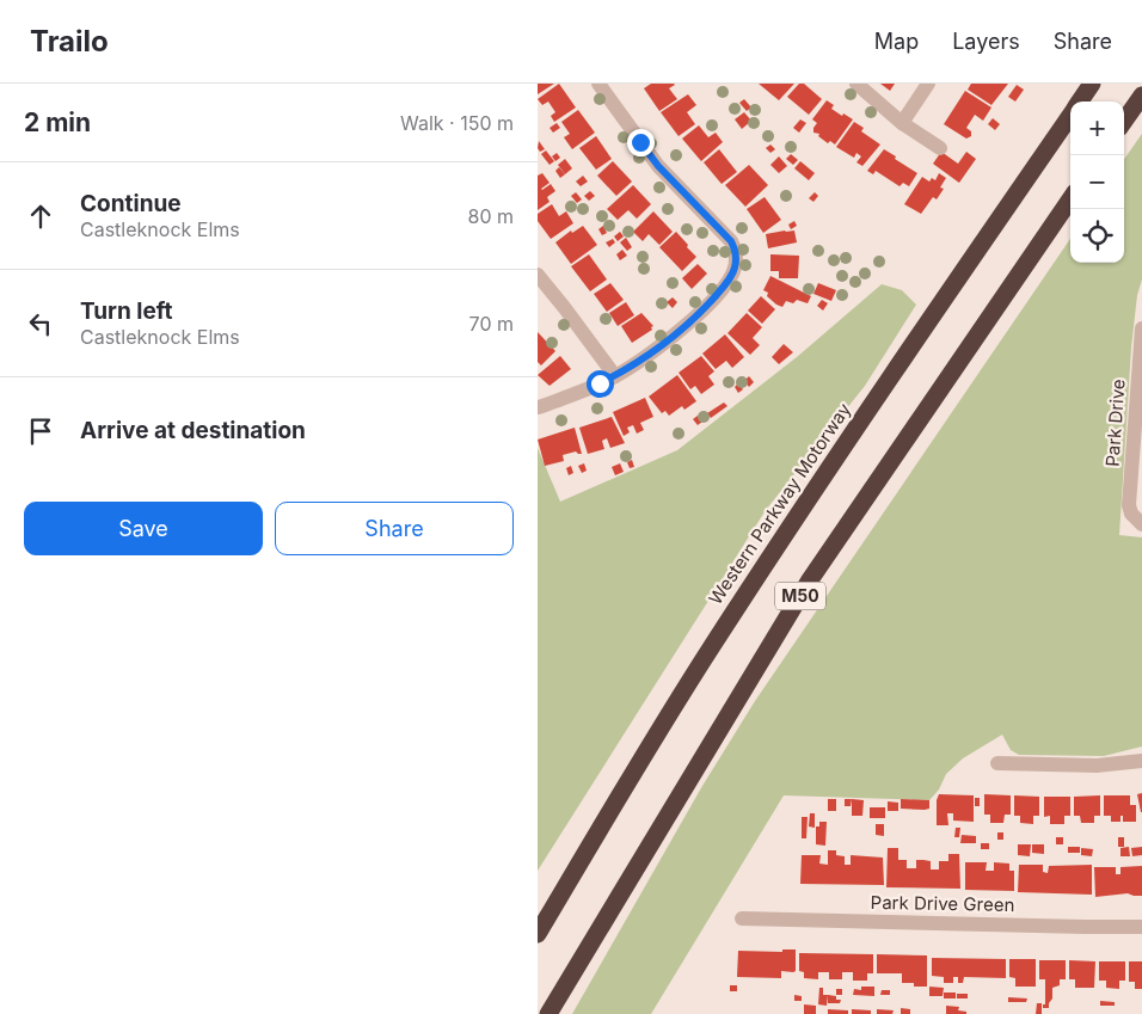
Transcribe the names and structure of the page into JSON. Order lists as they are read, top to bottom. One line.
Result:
{"streets":{"highway":["Western Parkway Motorway","M50"],"street":["Park Drive","Park Drive Green"]},"page":{"header":"Trailo","nav":["Map","Layers","Share"],"heading":["2 min","Walk · 150 m"],"map_buttons":["+","−"],"list":[["Continue","Castleknock Elms","80 m"],["Turn left","Castleknock Elms","70 m"],"Arrive at destination"],"buttons":["Save","Share"]}}
